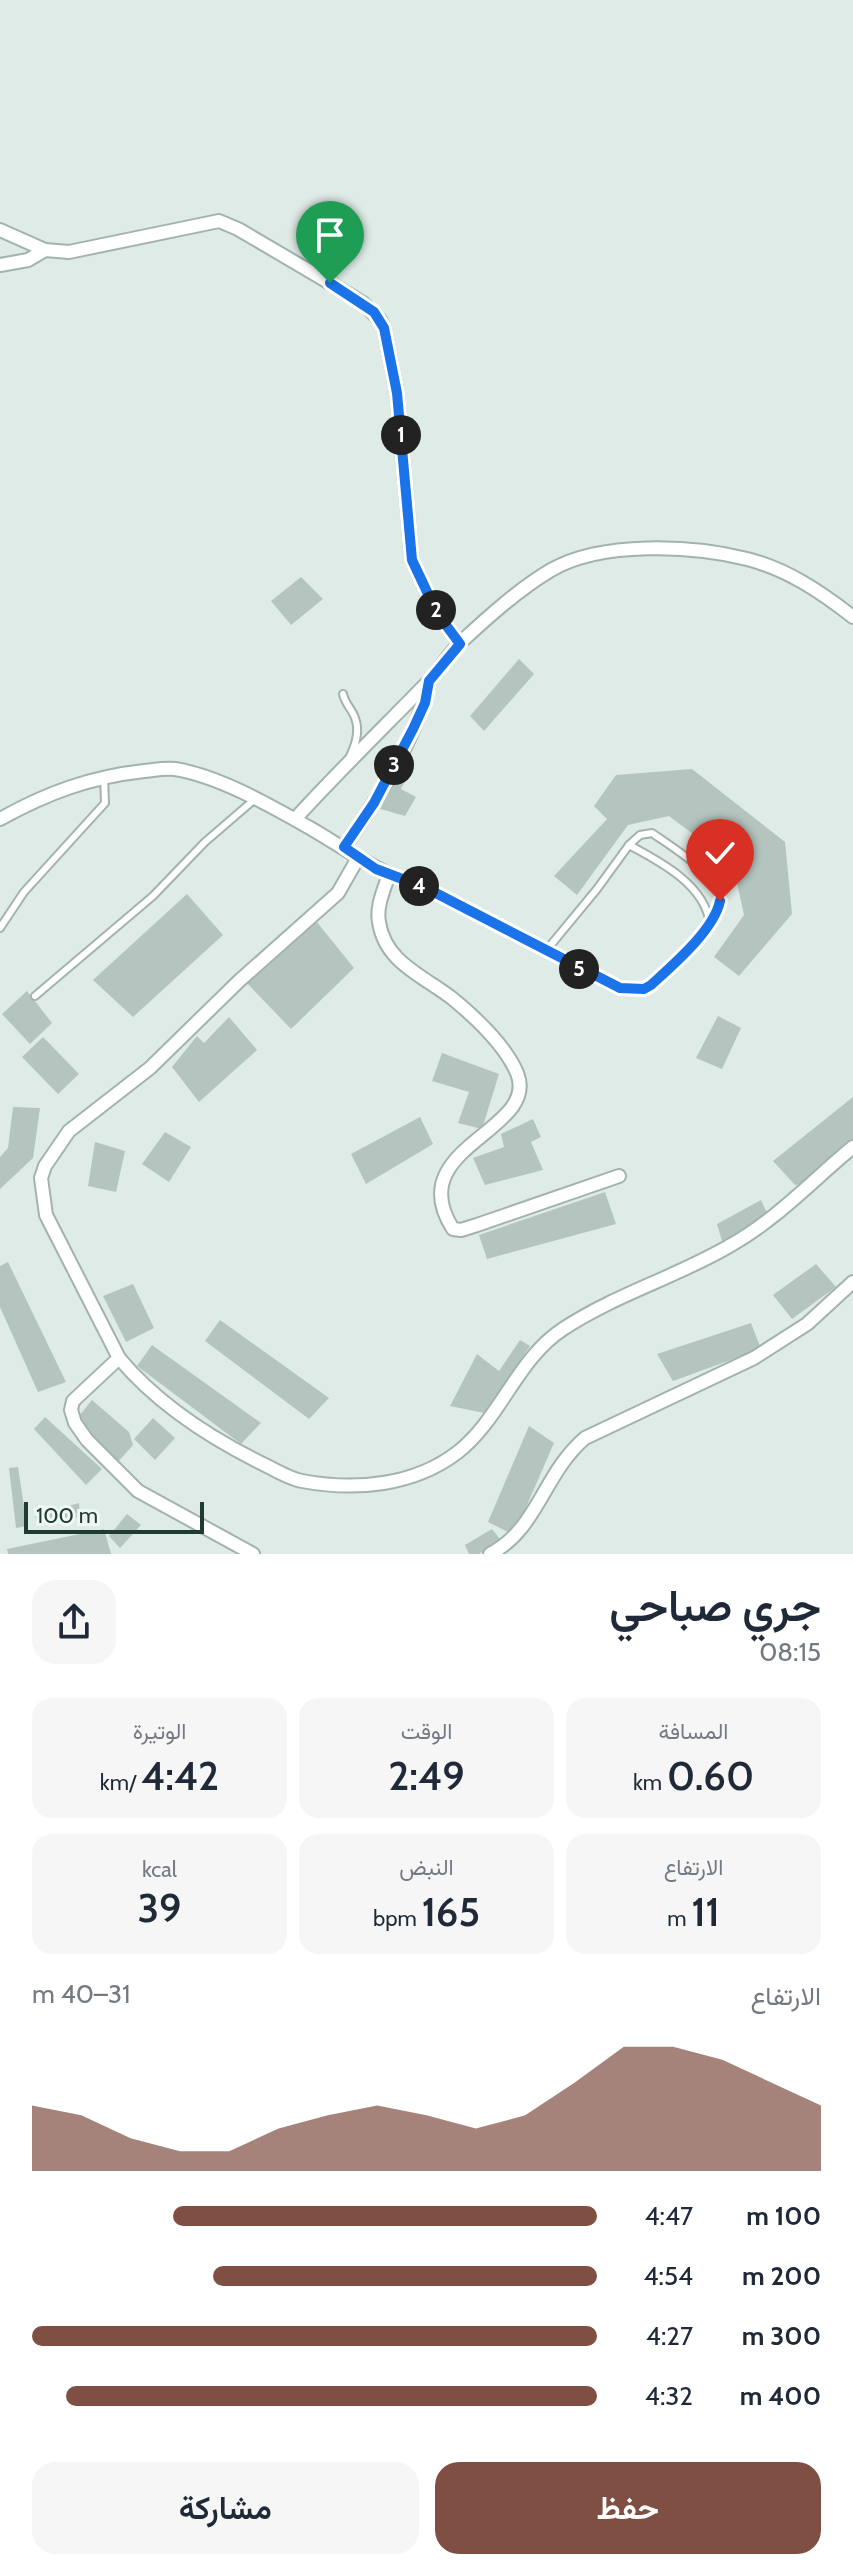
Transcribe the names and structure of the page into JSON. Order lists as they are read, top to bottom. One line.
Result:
{"scale_bar":"100 m","page":{"pins":["1","2","3","4","5"],"scale":"100 m","heading":["جري صباحي","08:15"],"stats":[["المسافة","0.60 km"],["الوقت","2:49"],["الوتيرة","4:42 /km"],["الارتفاع","11 m"],["النبض","165 bpm"],["kcal","39"]],"chart":["الارتفاع","31–40 m"],"list":[{"name":"100 m","note":"4:47"},{"name":"200 m","note":"4:54"},{"name":"300 m","note":"4:27"},{"name":"400 m","note":"4:32"}],"buttons":["حفظ","مشاركة"]}}
